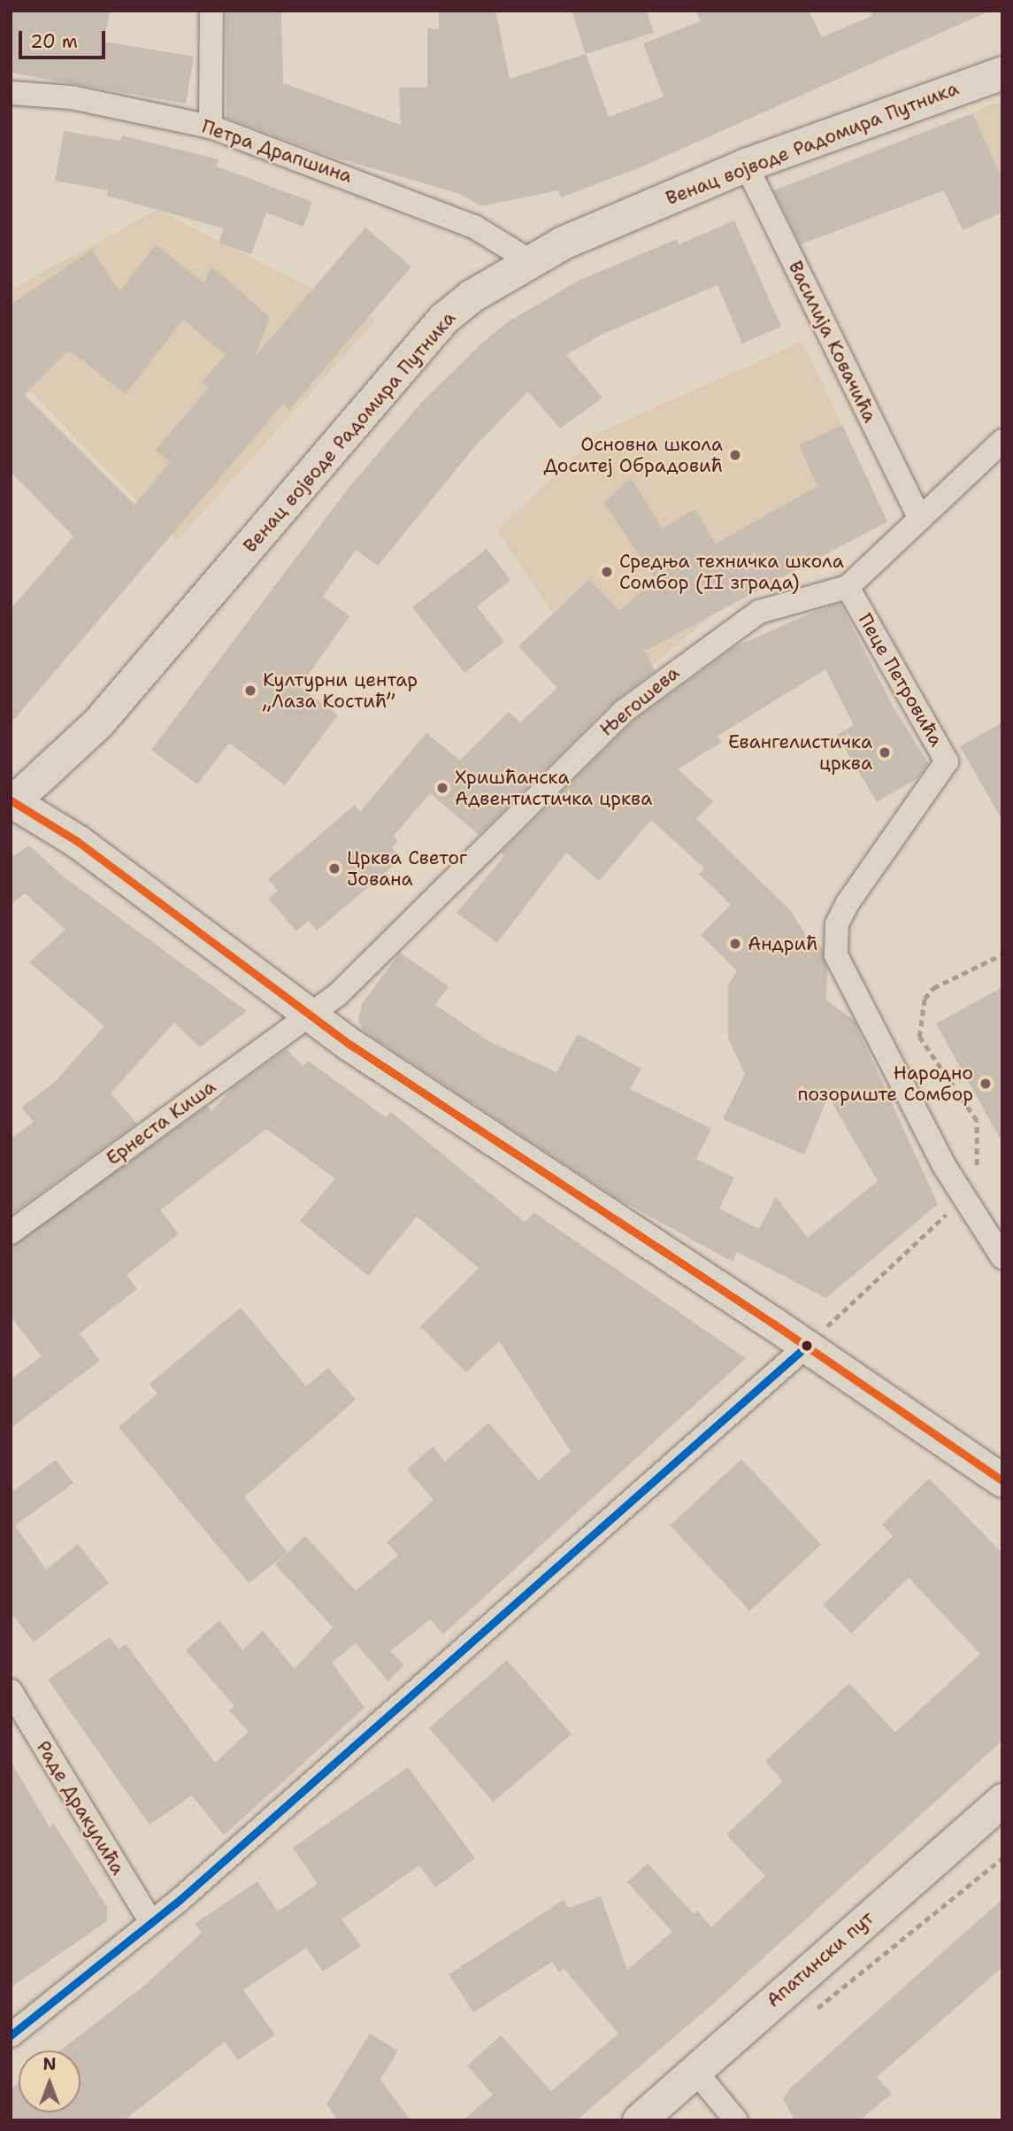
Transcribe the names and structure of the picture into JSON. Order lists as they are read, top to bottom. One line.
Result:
{"streets":{"main road":["Венац војводе Радомира Путника","Апатински пут"],"street":["Петра Драпшина","Василија Ковачића","Пеце Петровића","Његошева","Ернеста Киша","Раде Дракулића"]},"crossings":[["Венац војводе Радомира Путника","Петра Драпшина"],["Венац војводе Радомира Путника","Василија Ковачића"],["Василија Ковачића","Његошева"],["Пеце Петровића","Његошева"],["Његошева","Ернеста Киша"]],"places":["Основна школа Доситеј Обрадовић","Средња техничка школа Сомбор (II зграда)","Културни центар „Лаза Костић”","Евангелистичка црква","Хришћанска Адвентистичка црква","Црква Светог Јована","Андрић","Народно позориште Сомбор"],"scale_bar":"20 m","north":"top"}
